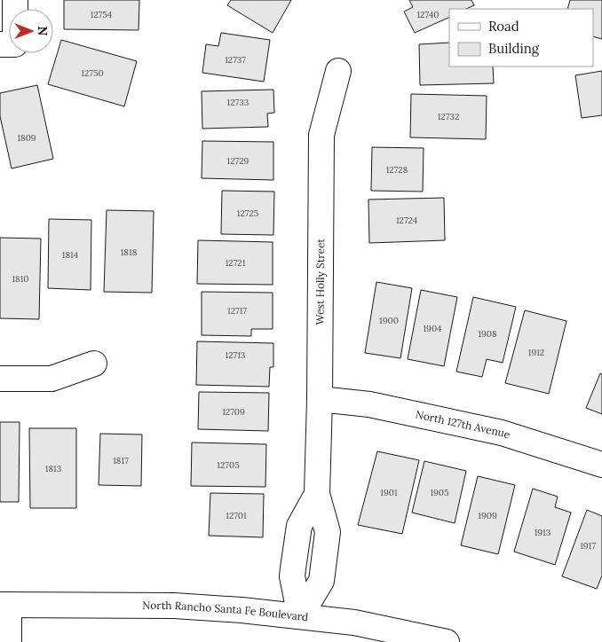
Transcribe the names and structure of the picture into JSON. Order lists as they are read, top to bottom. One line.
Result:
{"streets":{"street":["West Holly Street","North 127th Avenue","North Rancho Santa Fe Boulevard"]},"crossings":[["West Holly Street","North 127th Avenue"],["West Holly Street","North Rancho Santa Fe Boulevard"]],"house_numbers":["12754","12740","12737","12750","12733","12732","1809","12729","12728","12725","12724","1818","1814","12721","1810","12717","1900","1904","1908","1912","12713","12709","1817","12705","1813","1901","1905","12701","1909","1913","1917"],"legend":["Road","Building"],"north":"right"}
